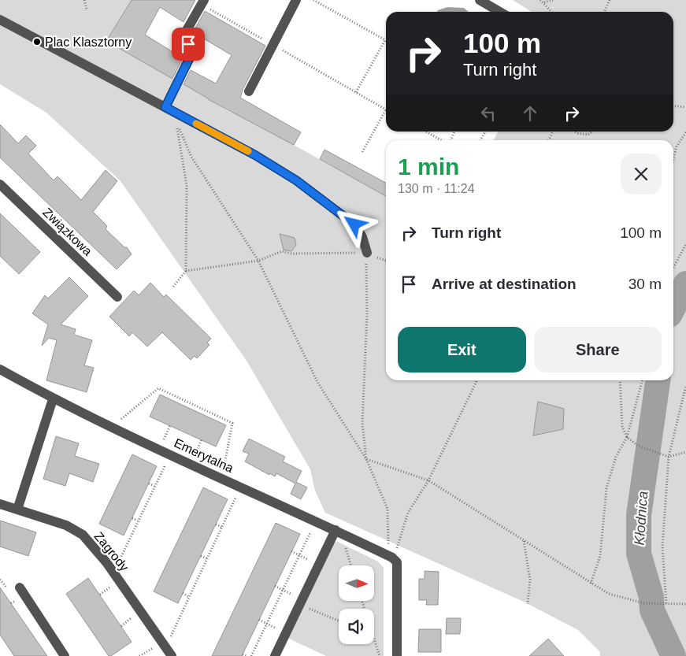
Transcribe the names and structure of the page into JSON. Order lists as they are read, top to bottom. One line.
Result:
{"streets":{"street":["Związkowa","Emerytalna","Zagrody"]},"water":["Kłodnica"],"places":["Plac Klasztorny"],"north":"right","page":{"turn":["100 m","Turn right"],"heading":["1 min","130 m · 11:24"],"list":[{"name":"Turn right","value":"100 m"},{"name":"Arrive at destination","value":"30 m"}],"buttons":["Exit","Share"]}}
